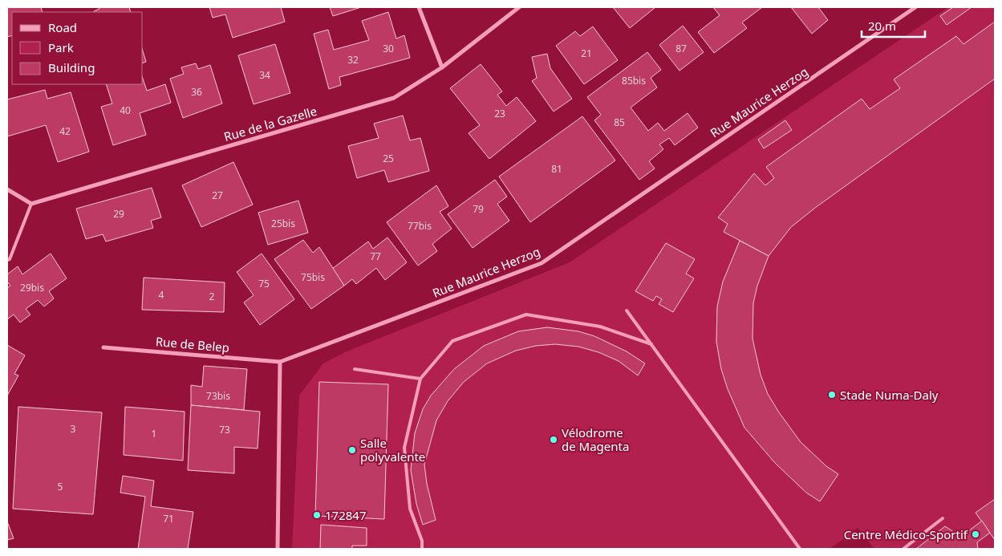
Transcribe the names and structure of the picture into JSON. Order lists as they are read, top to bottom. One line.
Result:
{"streets":{"street":["Rue Maurice Herzog","Rue de la Gazelle","Rue de Belep"]},"crossings":[["Rue Maurice Herzog","Rue de Belep"]],"places":["Stade Numa-Daly","Vélodrome de Magenta","Salle polyvalente","172847","Centre Médico-Sportif"],"house_numbers":["30","87","21","32","34","85bis","36","40","23","85","42","25","81","27","79","29","25bis","77bis","77","75bis","75","29bis","4","2","73bis","3","73","1","5","71"],"legend":["Road","Park","Building"],"scale_bar":"20 m"}
